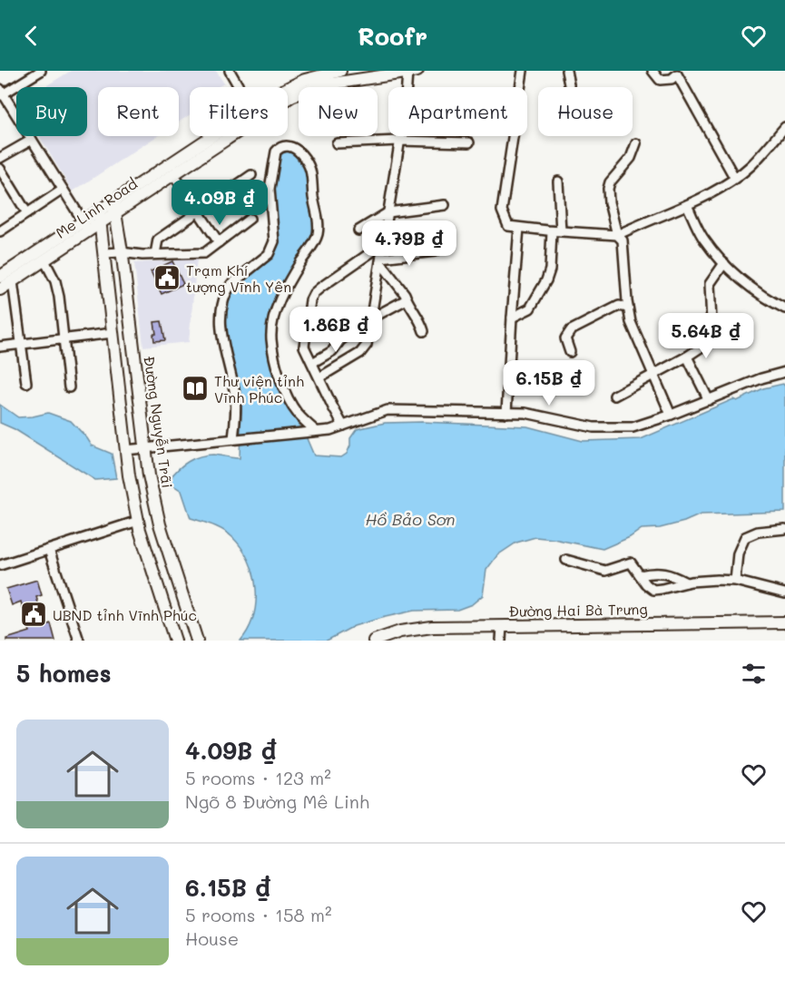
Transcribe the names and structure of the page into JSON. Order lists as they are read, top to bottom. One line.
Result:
{"streets":{"main road":["Me Linh Road","Đường Nguyễn Trãi","Đường Hai Bà Trưng"]},"crossings":[["Me Linh Road","Đường Nguyễn Trãi"]],"water":["Hồ Bảo Sơn"],"places":{"public building":["Trạm Khí tượng Vĩnh Yên","UBND tỉnh Vĩnh Phúc"],"library":["Thư viện tỉnh Vĩnh Phúc"]},"page":{"header":"Roofr","chip":["Buy","Rent","Filters","New","Apartment","House"],"price":["4.09B ₫","4.79B ₫","1.86B ₫","5.64B ₫","6.15B ₫"],"heading":"5 homes","list":[{"name":"4.09B ₫","note":"5 rooms · 123 m² · Ngõ 8 Đường Mê Linh"},{"name":"6.15B ₫","note":"5 rooms · 158 m² · House"}]}}
